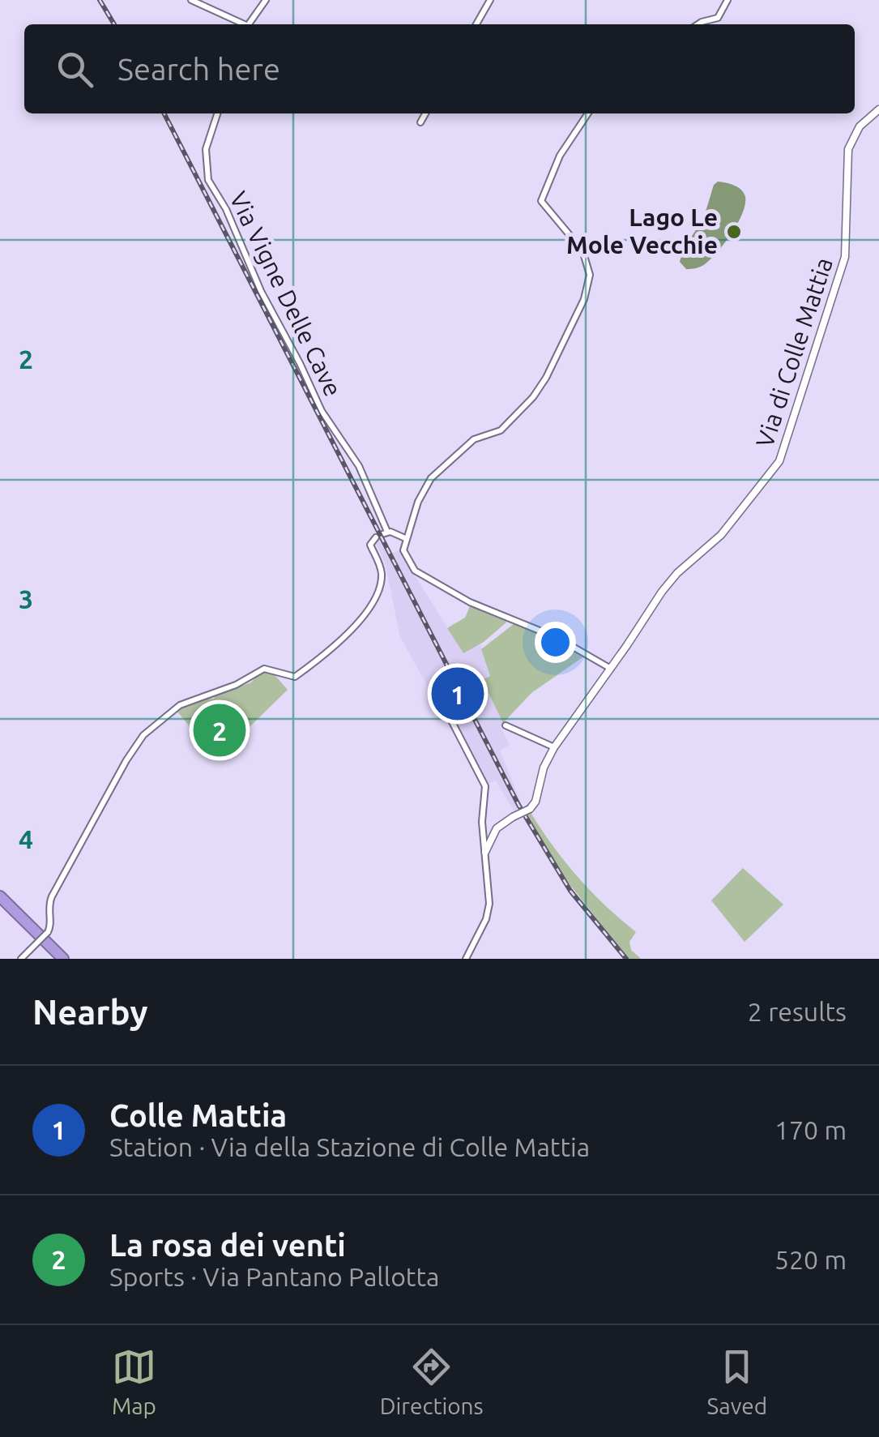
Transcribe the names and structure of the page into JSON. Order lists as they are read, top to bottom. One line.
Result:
{"streets":{"street":["Via Vigne Delle Cave","Via di Colle Mattia"]},"places":["Lago Le Mole Vecchie"],"page":{"search":"Search here","pins":["1","2"],"heading":["Nearby","2 results"],"list":[{"mark":"1","name":"Colle Mattia","note":"Station · Via della Stazione di Colle Mattia","value":"170 m"},{"mark":"2","name":"La rosa dei venti","note":"Sports · Via Pantano Pallotta","value":"520 m"}],"nav":["Map","Directions","Saved"]},"grid":{"rows":["2","3","4"]}}
